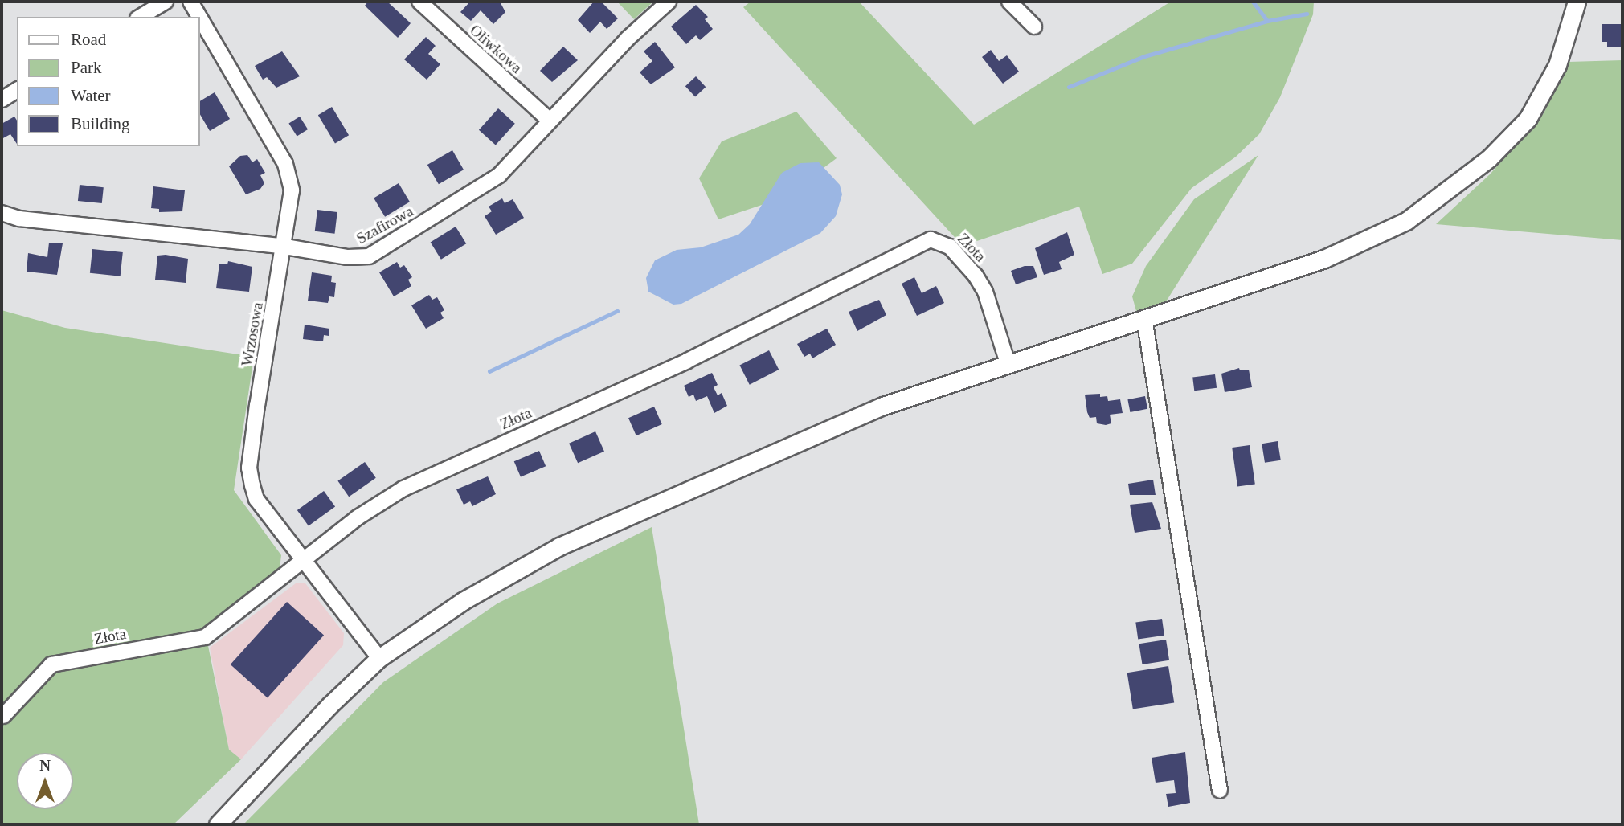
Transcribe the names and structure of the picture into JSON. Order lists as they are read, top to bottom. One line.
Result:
{"streets":{"street":["Oliwkowa","Szafirowa","Złota","Wrzosowa"]},"crossings":[["Oliwkowa","Szafirowa"],["Szafirowa","Wrzosowa"],["Złota","Wrzosowa"]],"legend":["Road","Park","Water","Building"],"north":"top"}
